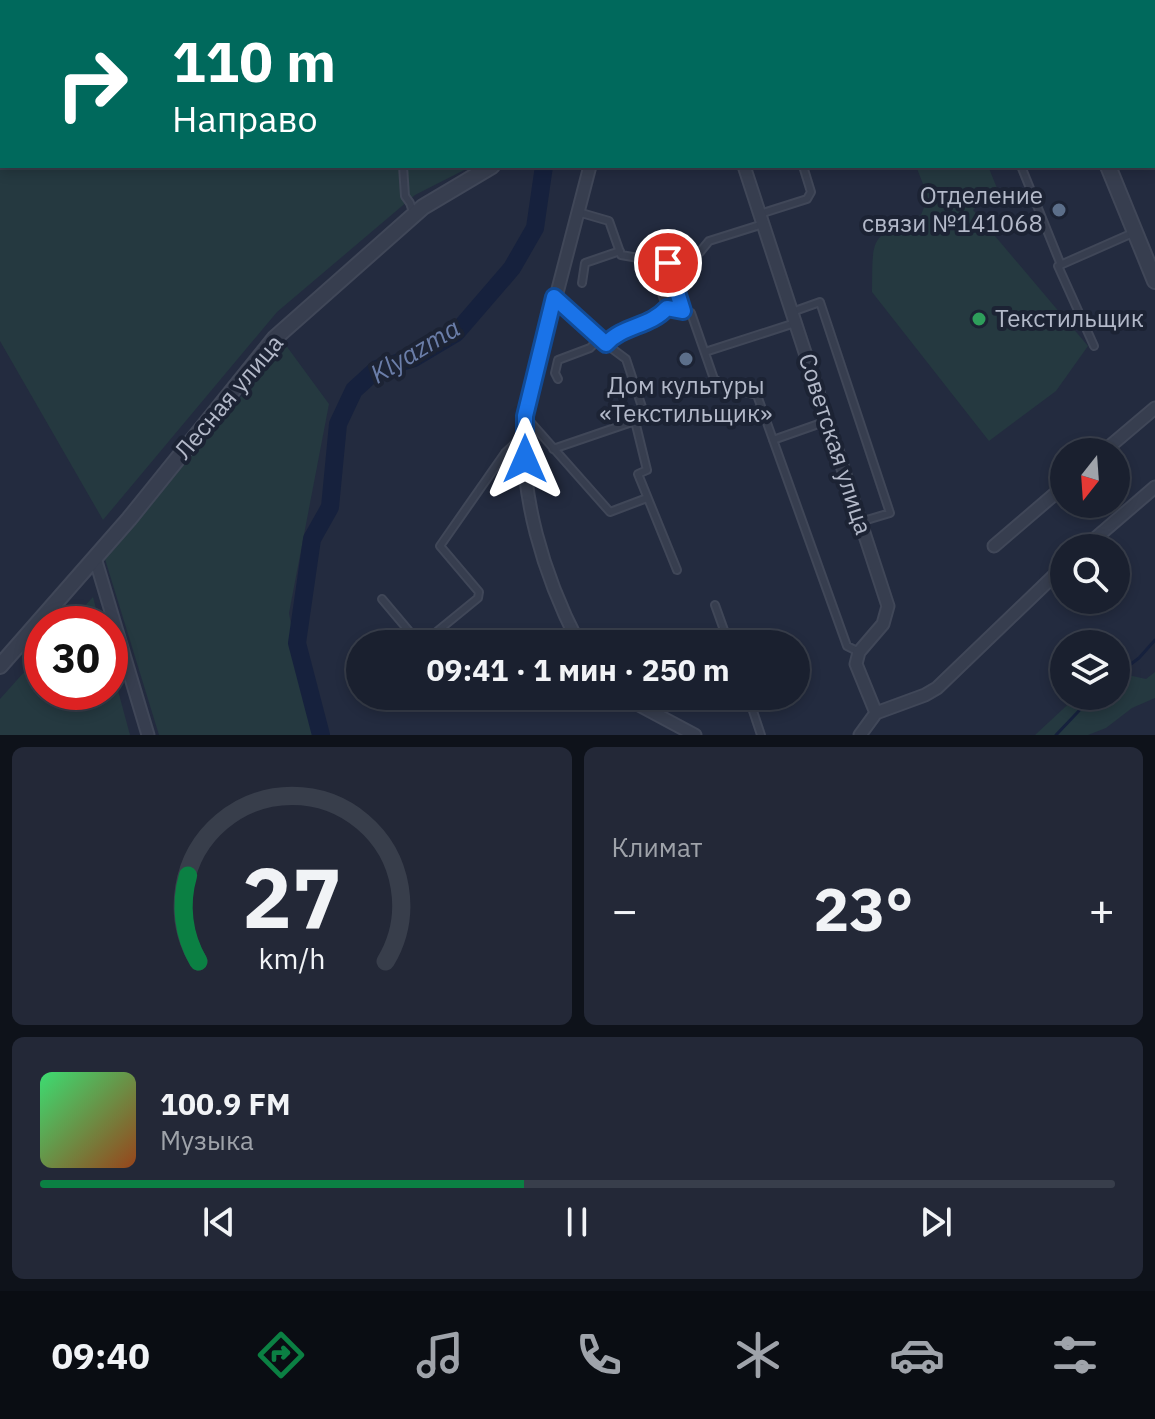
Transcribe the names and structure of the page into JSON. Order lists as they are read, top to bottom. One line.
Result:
{"streets":{"street":["Лесная улица","Советская улица"]},"water":["Klyazma"],"places":["Отделение связи №141068","Текстильщик","Дом культуры «Текстильщик»"],"north":"bottom","page":{"turn":["110 m","Направо"],"limit":"30","trip":"09:41 · 1 мин · 250 m","tile":"Климат","heat":["−","23°","+"],"song":["100.9 FM","Музыка"],"tabs":"09:40","gauge":["27","km/h"]}}
